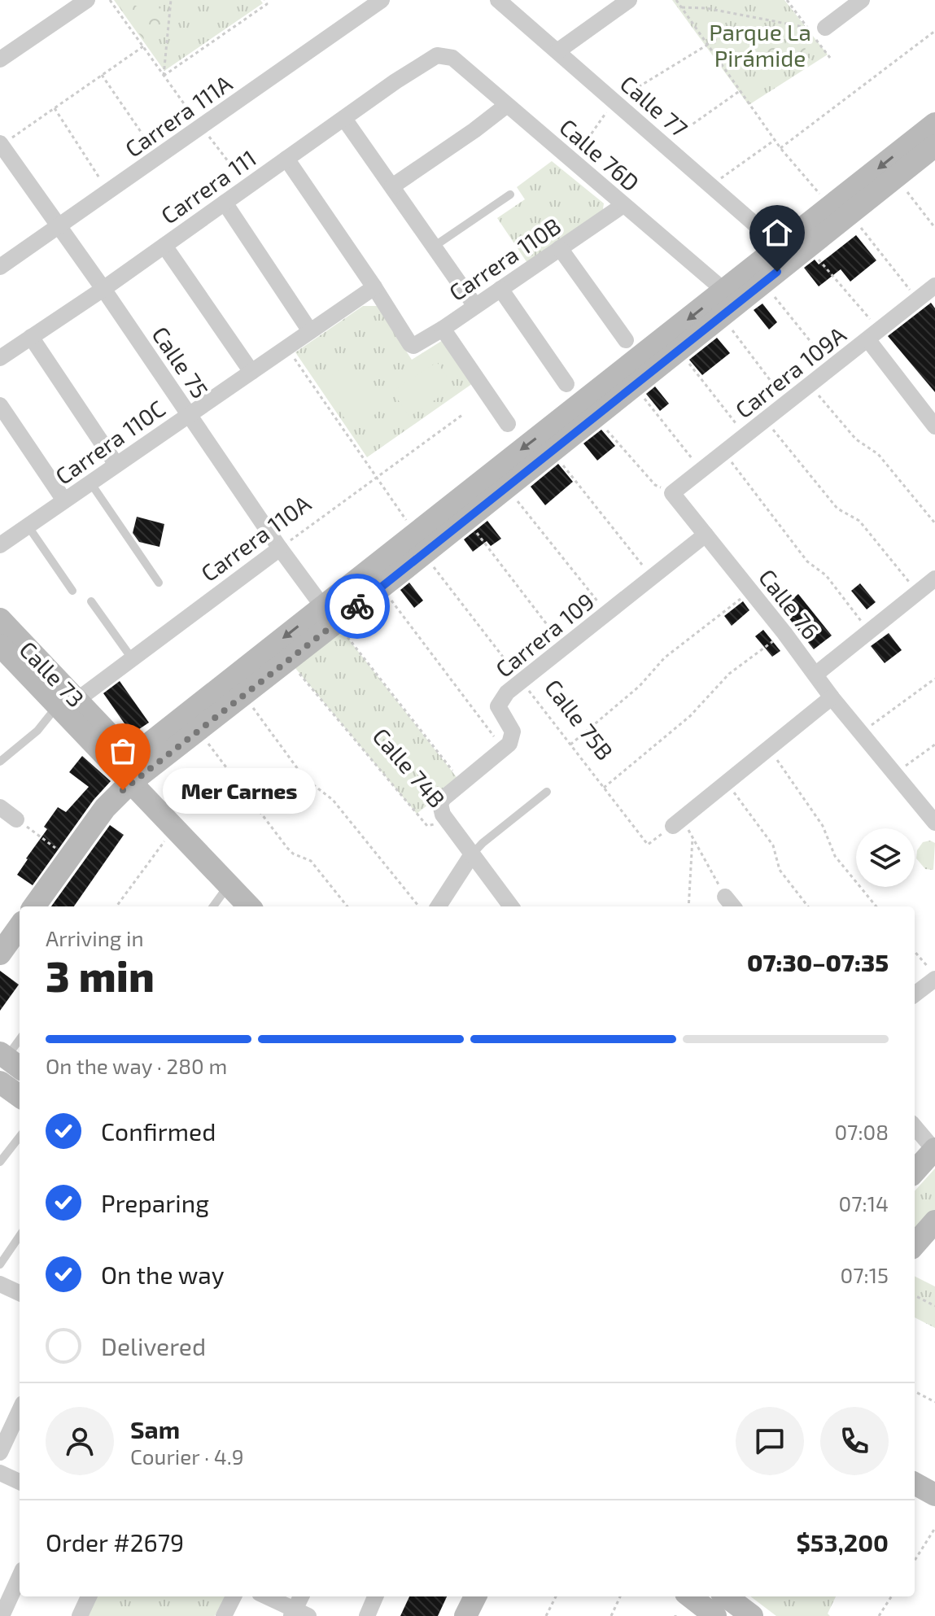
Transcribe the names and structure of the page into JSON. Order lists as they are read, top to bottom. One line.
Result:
{"streets":{"main road":["Calle 73"],"street":["Calle 77","Carrera 111A","Calle 76D","Carrera 111","Carrera 110B","Calle 75","Carrera 109A","Carrera 110C","Carrera 110A","Calle 76","Carrera 109","Calle 74B"],"path":["Calle 75B"]},"crossings":[["Carrera 111A","Calle 75"],["Calle 76D","Carrera 111"],["Calle 76D","Carrera 110B"],["Carrera 111","Calle 75"],["Carrera 110B","Carrera 110C"],["Calle 75","Carrera 110C"],["Calle 75","Carrera 110A"],["Calle 75","Calle 73"],["Carrera 109A","Calle 76"],["Carrera 110A","Calle 73"],["Calle 76","Carrera 109"],["Carrera 109","Calle 75B"]],"parks":["Parque La Pirámide"],"places":["Mer Carnes"],"page":{"bubble":"Mer Carnes","heading":["3 min","Arriving in","07:30–07:35"],"panel":["Sam","Courier · 4.9","Order #2679","$53,200"],"bar":"On the way · 280 m","list":[["Confirmed","07:08"],["Preparing","07:14"],["On the way","07:15"],"Delivered"]}}
